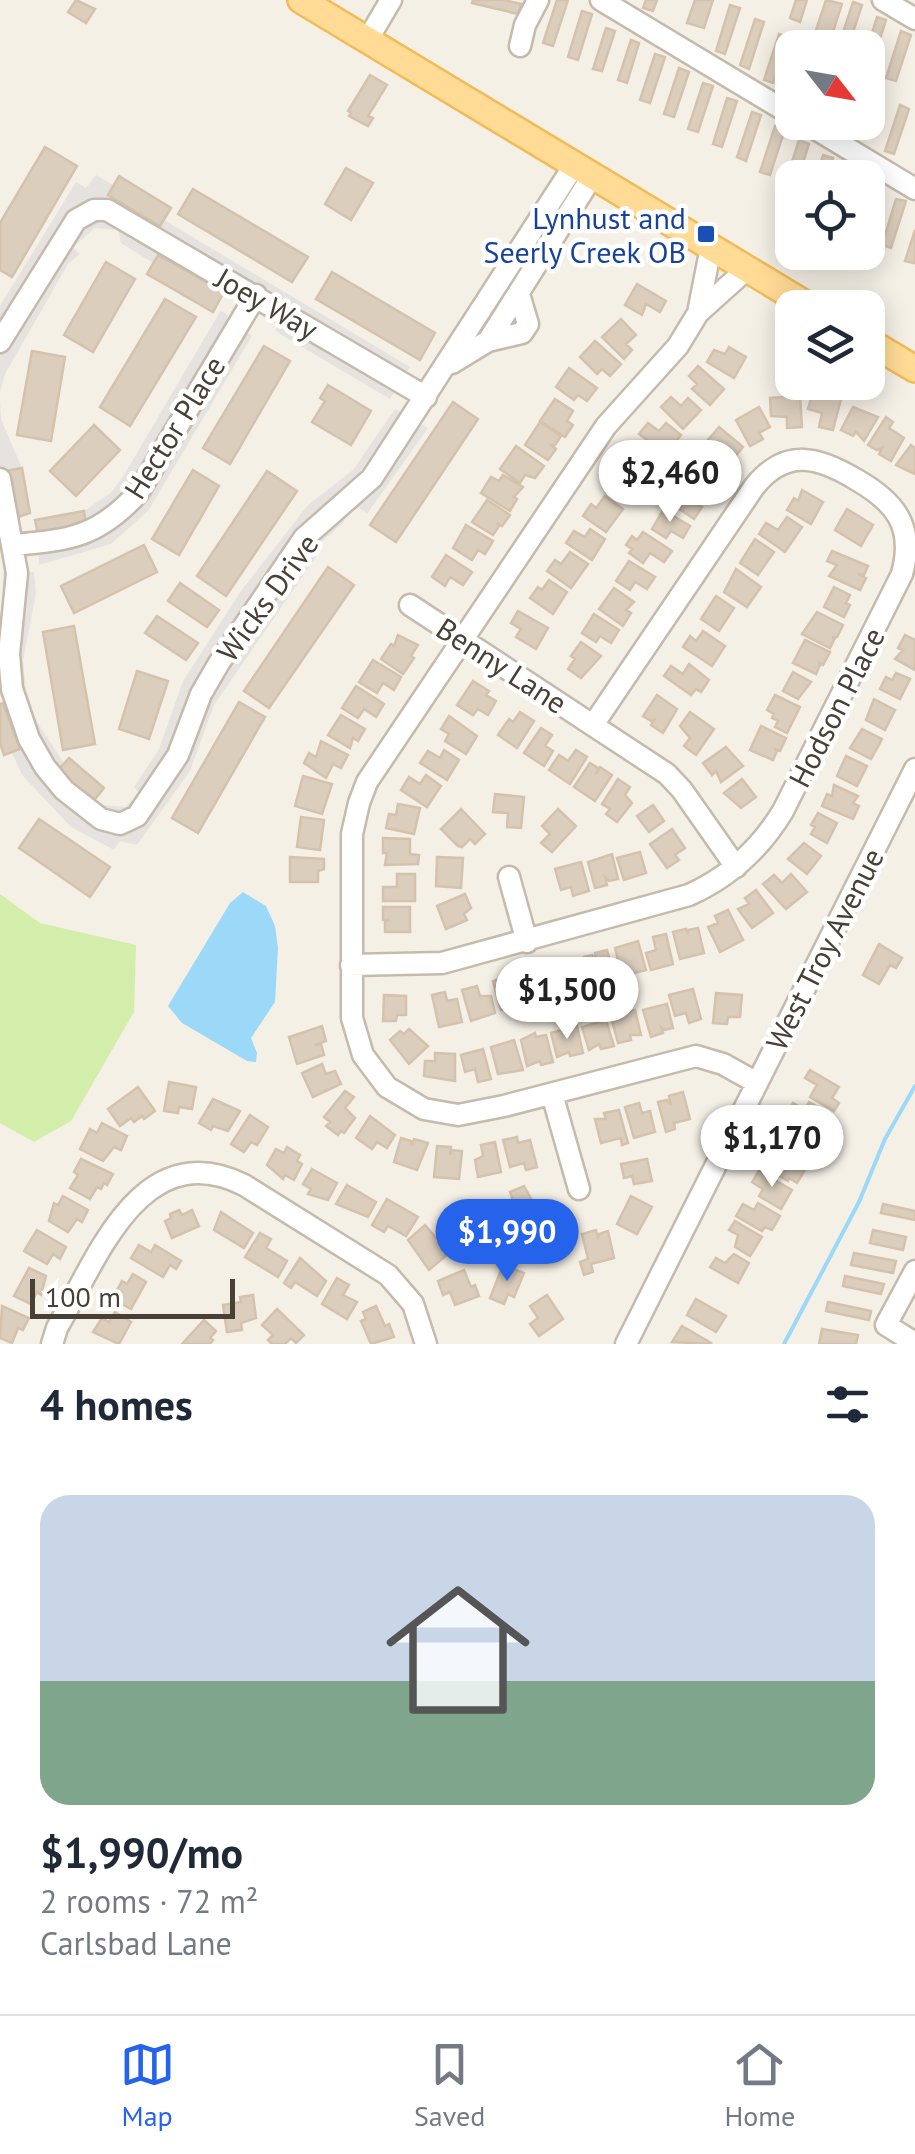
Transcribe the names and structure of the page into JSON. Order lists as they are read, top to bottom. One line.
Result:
{"streets":{"street":["Joey Way","Hector Place","Wicks Drive","Benny Lane","Hodson Place","West Troy Avenue"]},"crossings":[["Joey Way","Hector Place"],["Joey Way","Wicks Drive"],["Hector Place","Wicks Drive"],["Benny Lane","Hodson Place"]],"places":{"transit":["Lynhust and Seerly Creek OB"]},"scale_bar":"100 m","north":"bottom right","page":{"price":["$2,460","$1,500","$1,170","$1,990"],"scale":"100 m","heading":"4 homes","list":[{"name":"$1,990/mo","note":"2 rooms · 72 m² · Carlsbad Lane"}],"tabs":["Map","Saved","Home"]}}
